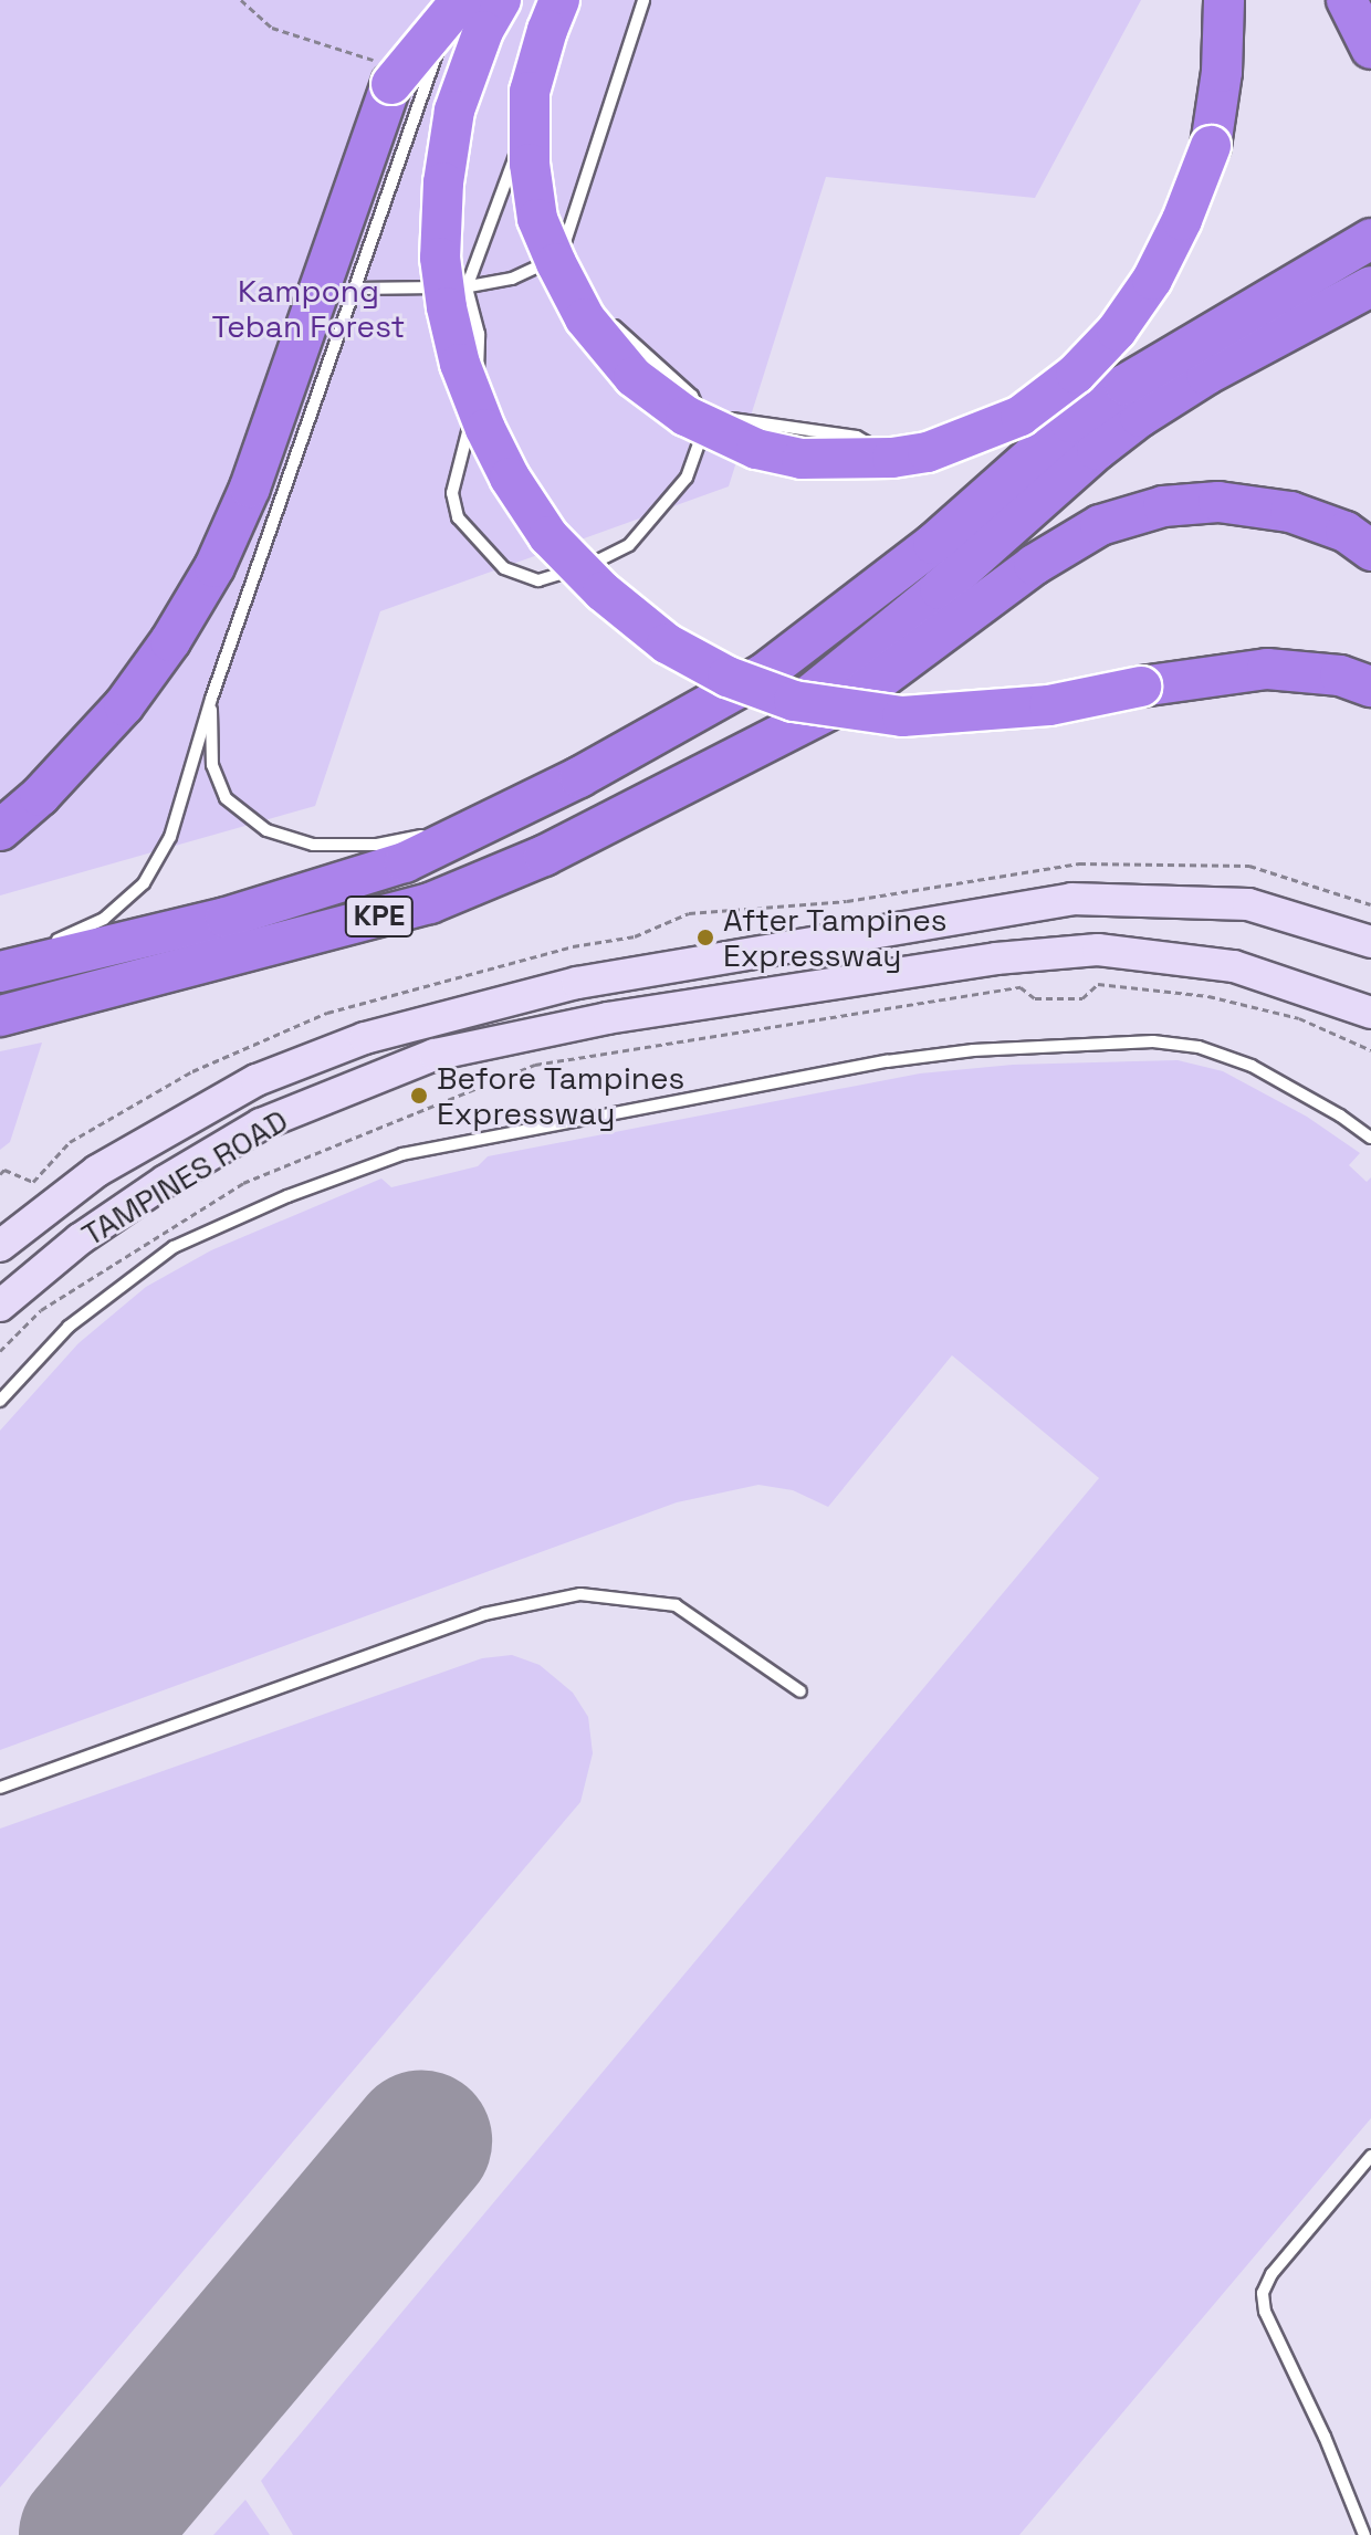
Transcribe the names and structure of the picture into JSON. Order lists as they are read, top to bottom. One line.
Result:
{"streets":{"highway":["KPE"],"main road":["TAMPINES ROAD"]},"parks":["Kampong Teban Forest"],"places":["After Tampines Expressway","Before Tampines Expressway"]}
